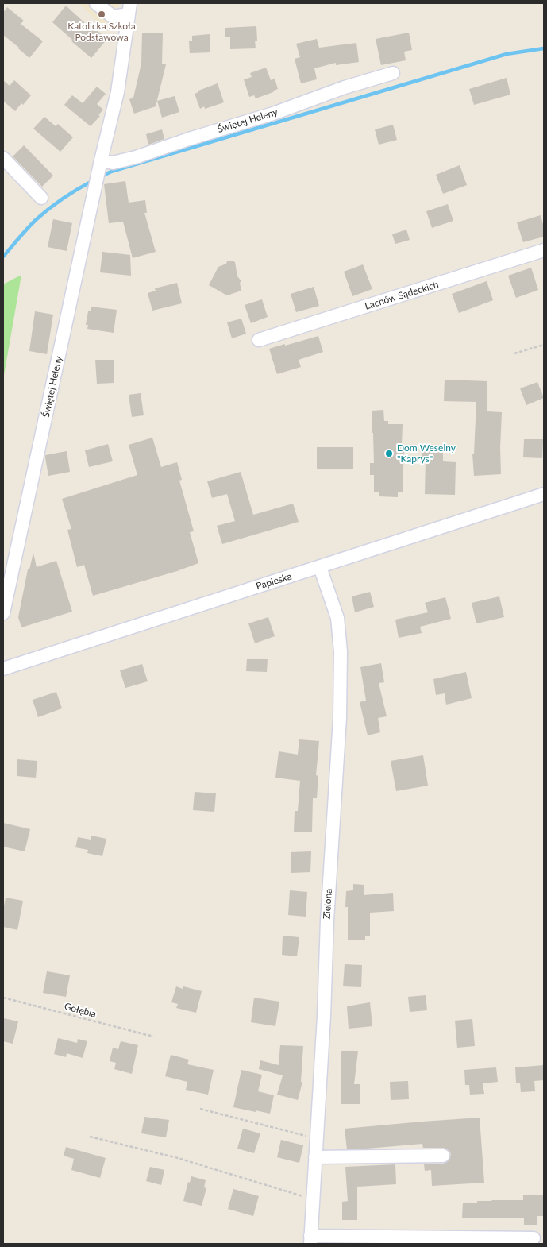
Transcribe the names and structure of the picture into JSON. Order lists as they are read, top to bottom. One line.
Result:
{"streets":{"street":["Świętej Heleny","Lachów Sądeckich","Papieska","Zielona"],"path":["Gołębia"]},"crossings":[["Papieska","Zielona"]],"places":["Katolicka Szkoła Podstawowa","Dom Weselny \"Kaprys\""]}
